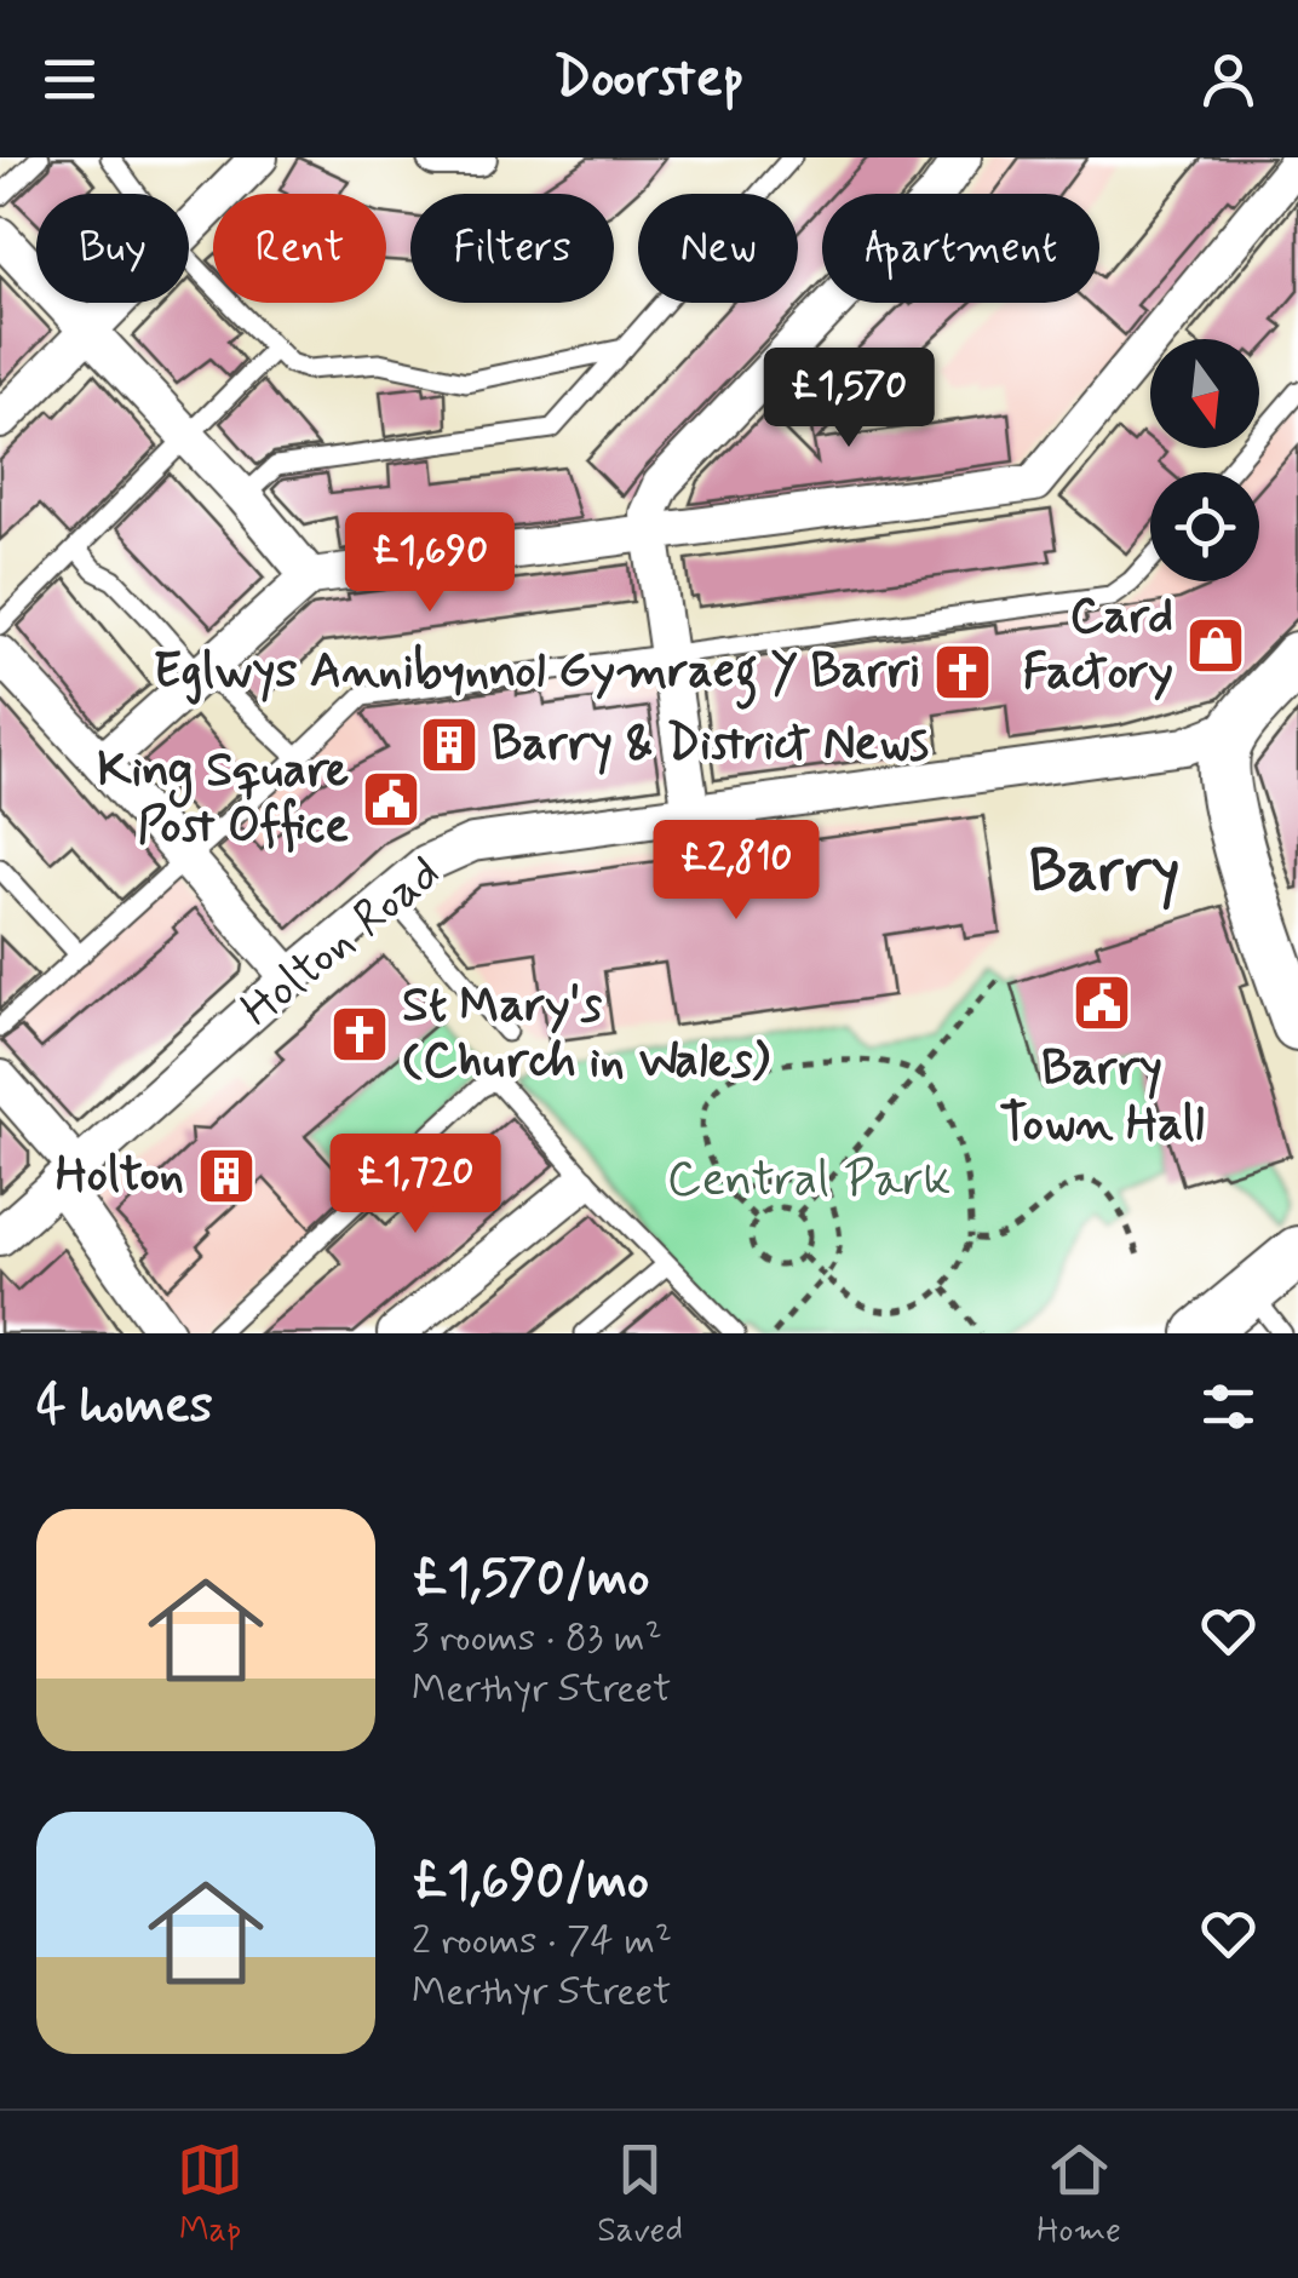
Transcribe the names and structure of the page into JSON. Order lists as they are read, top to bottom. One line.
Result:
{"streets":{"main road":["Holton Road"]},"districts":["Barry"],"parks":["Central Park"],"places":{"shop":["Card Factory"],"church":["Eglwys Annibynnol Gymraeg Y Barri","St Mary's (Church in Wales)"],"building":["Barry & District News","Holton"],"public building":["King Square Post Office","Barry Town Hall"]},"north":"bottom","page":{"header":"Doorstep","chip":["Buy","Rent","Filters","New","Apartment"],"price":["£1,570","£1,690","£2,810","£1,720"],"heading":"4 homes","list":[{"name":"£1,570/mo","note":"3 rooms · 83 m² · Merthyr Street"},{"name":"£1,690/mo","note":"2 rooms · 74 m² · Merthyr Street"}],"tabs":["Map","Saved","Home"]}}
